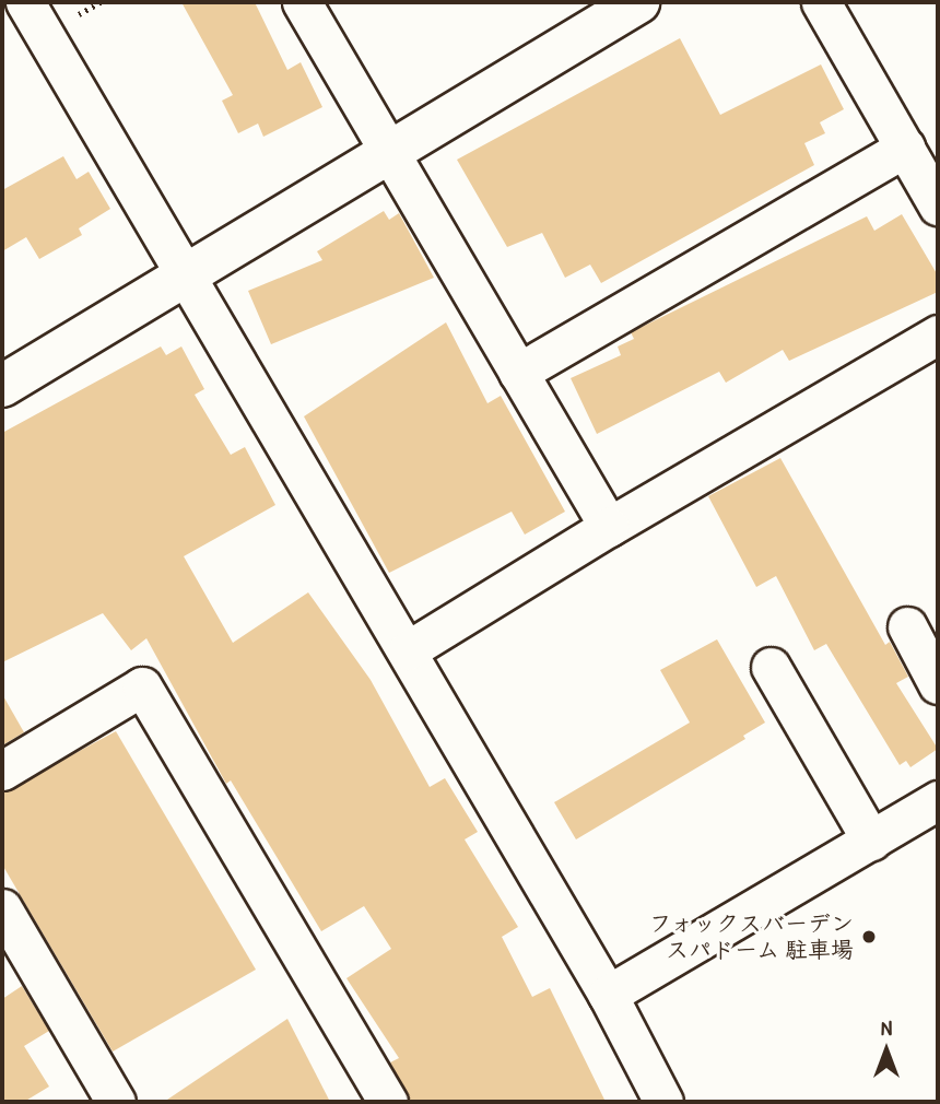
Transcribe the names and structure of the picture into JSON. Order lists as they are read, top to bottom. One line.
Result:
{"places":["フォックスバーデン スパドーム 駐車場"],"north":"top"}
